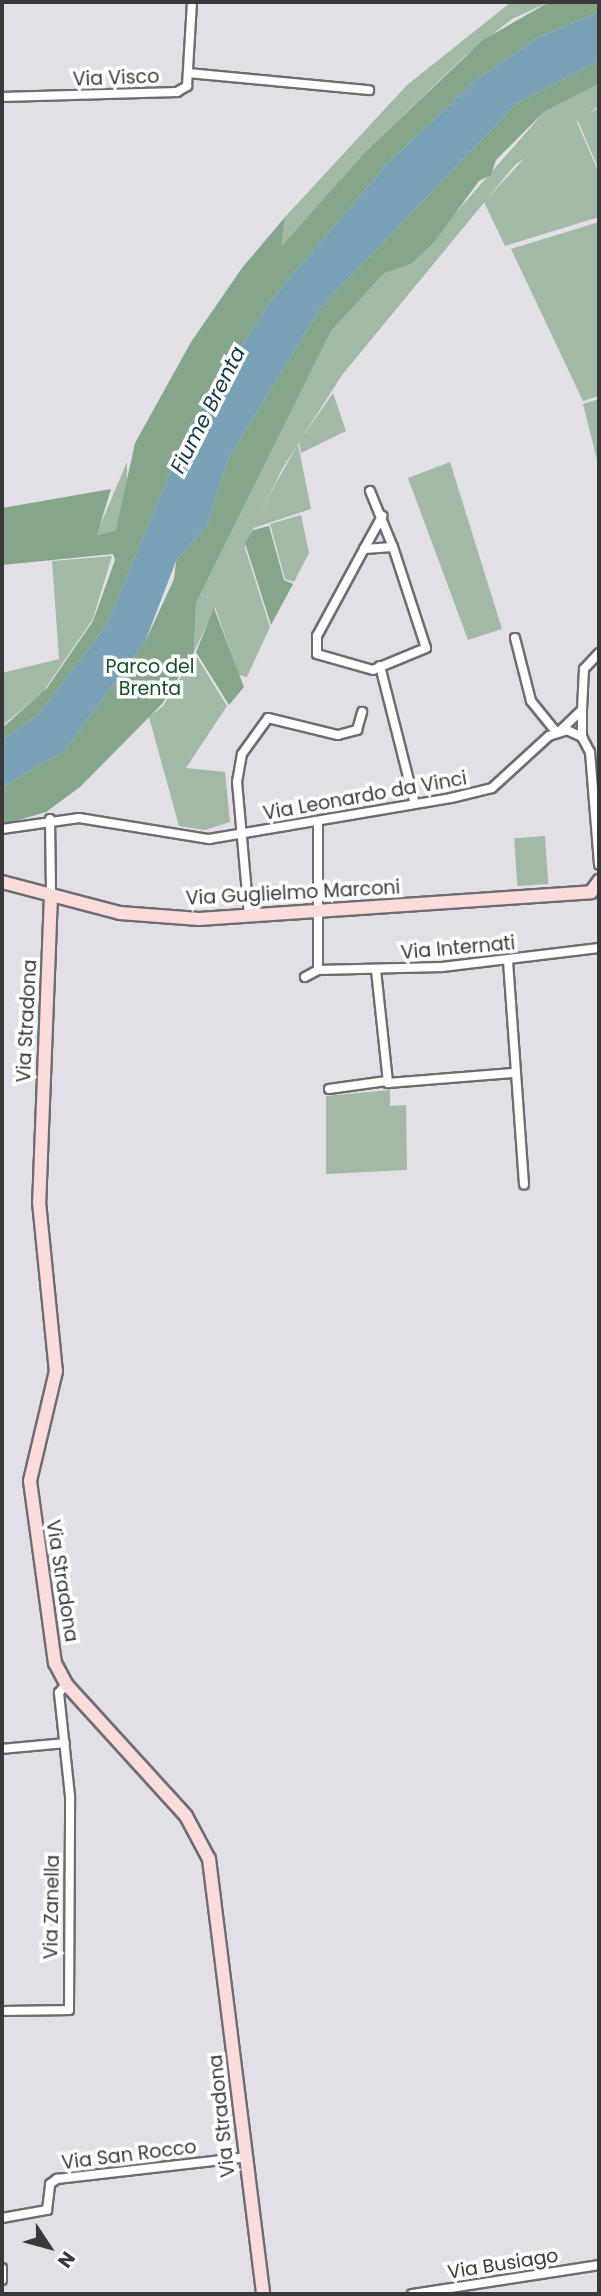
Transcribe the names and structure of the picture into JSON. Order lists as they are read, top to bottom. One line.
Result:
{"streets":{"street":["Via Visco","Via Leonardo da Vinci","Via Guglielmo Marconi","Via Internati","Via Stradona","Via Zanella","Via San Rocco","Via Busiago"]},"crossings":[["Via Leonardo da Vinci","Via Stradona"],["Via Guglielmo Marconi","Via Stradona"],["Via Stradona","Via Zanella"],["Via Stradona","Via San Rocco"]],"water":["Fiume Brenta"],"parks":["Parco del Brenta"],"north":"bottom right"}
